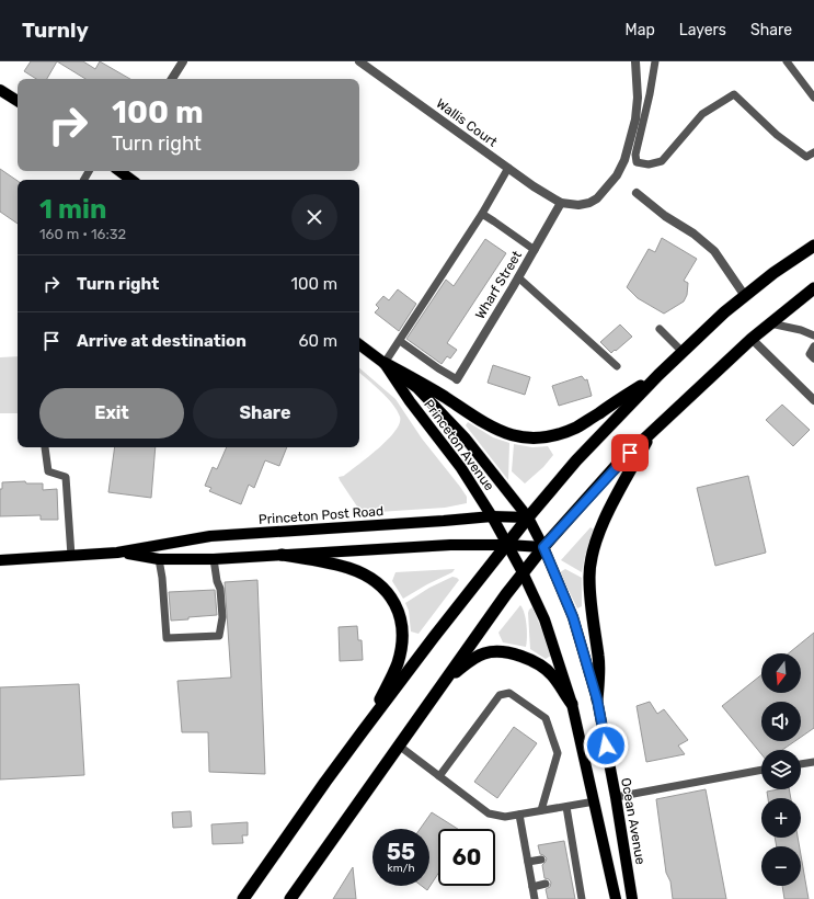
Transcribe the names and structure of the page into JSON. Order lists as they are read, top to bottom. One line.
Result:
{"streets":{"main road":["Princeton Avenue","Princeton Post Road","Ocean Avenue"],"street":["Wallis Court","Wharf Street"]},"crossings":[["Wallis Court","Wharf Street"],["Princeton Avenue","Princeton Post Road"],["Princeton Avenue","Ocean Avenue"],["Princeton Post Road","Ocean Avenue"]],"north":"bottom","page":{"header":"Turnly","nav":["Map","Layers","Share"],"turn":["100 m","Turn right"],"heading":["1 min","160 m · 16:32"],"list":[{"name":"Turn right","value":"100 m"},{"name":"Arrive at destination","value":"60 m"}],"buttons":["Exit","Share"],"map_buttons":["+","−"],"speed":"55 km/h","limit":"60"}}
